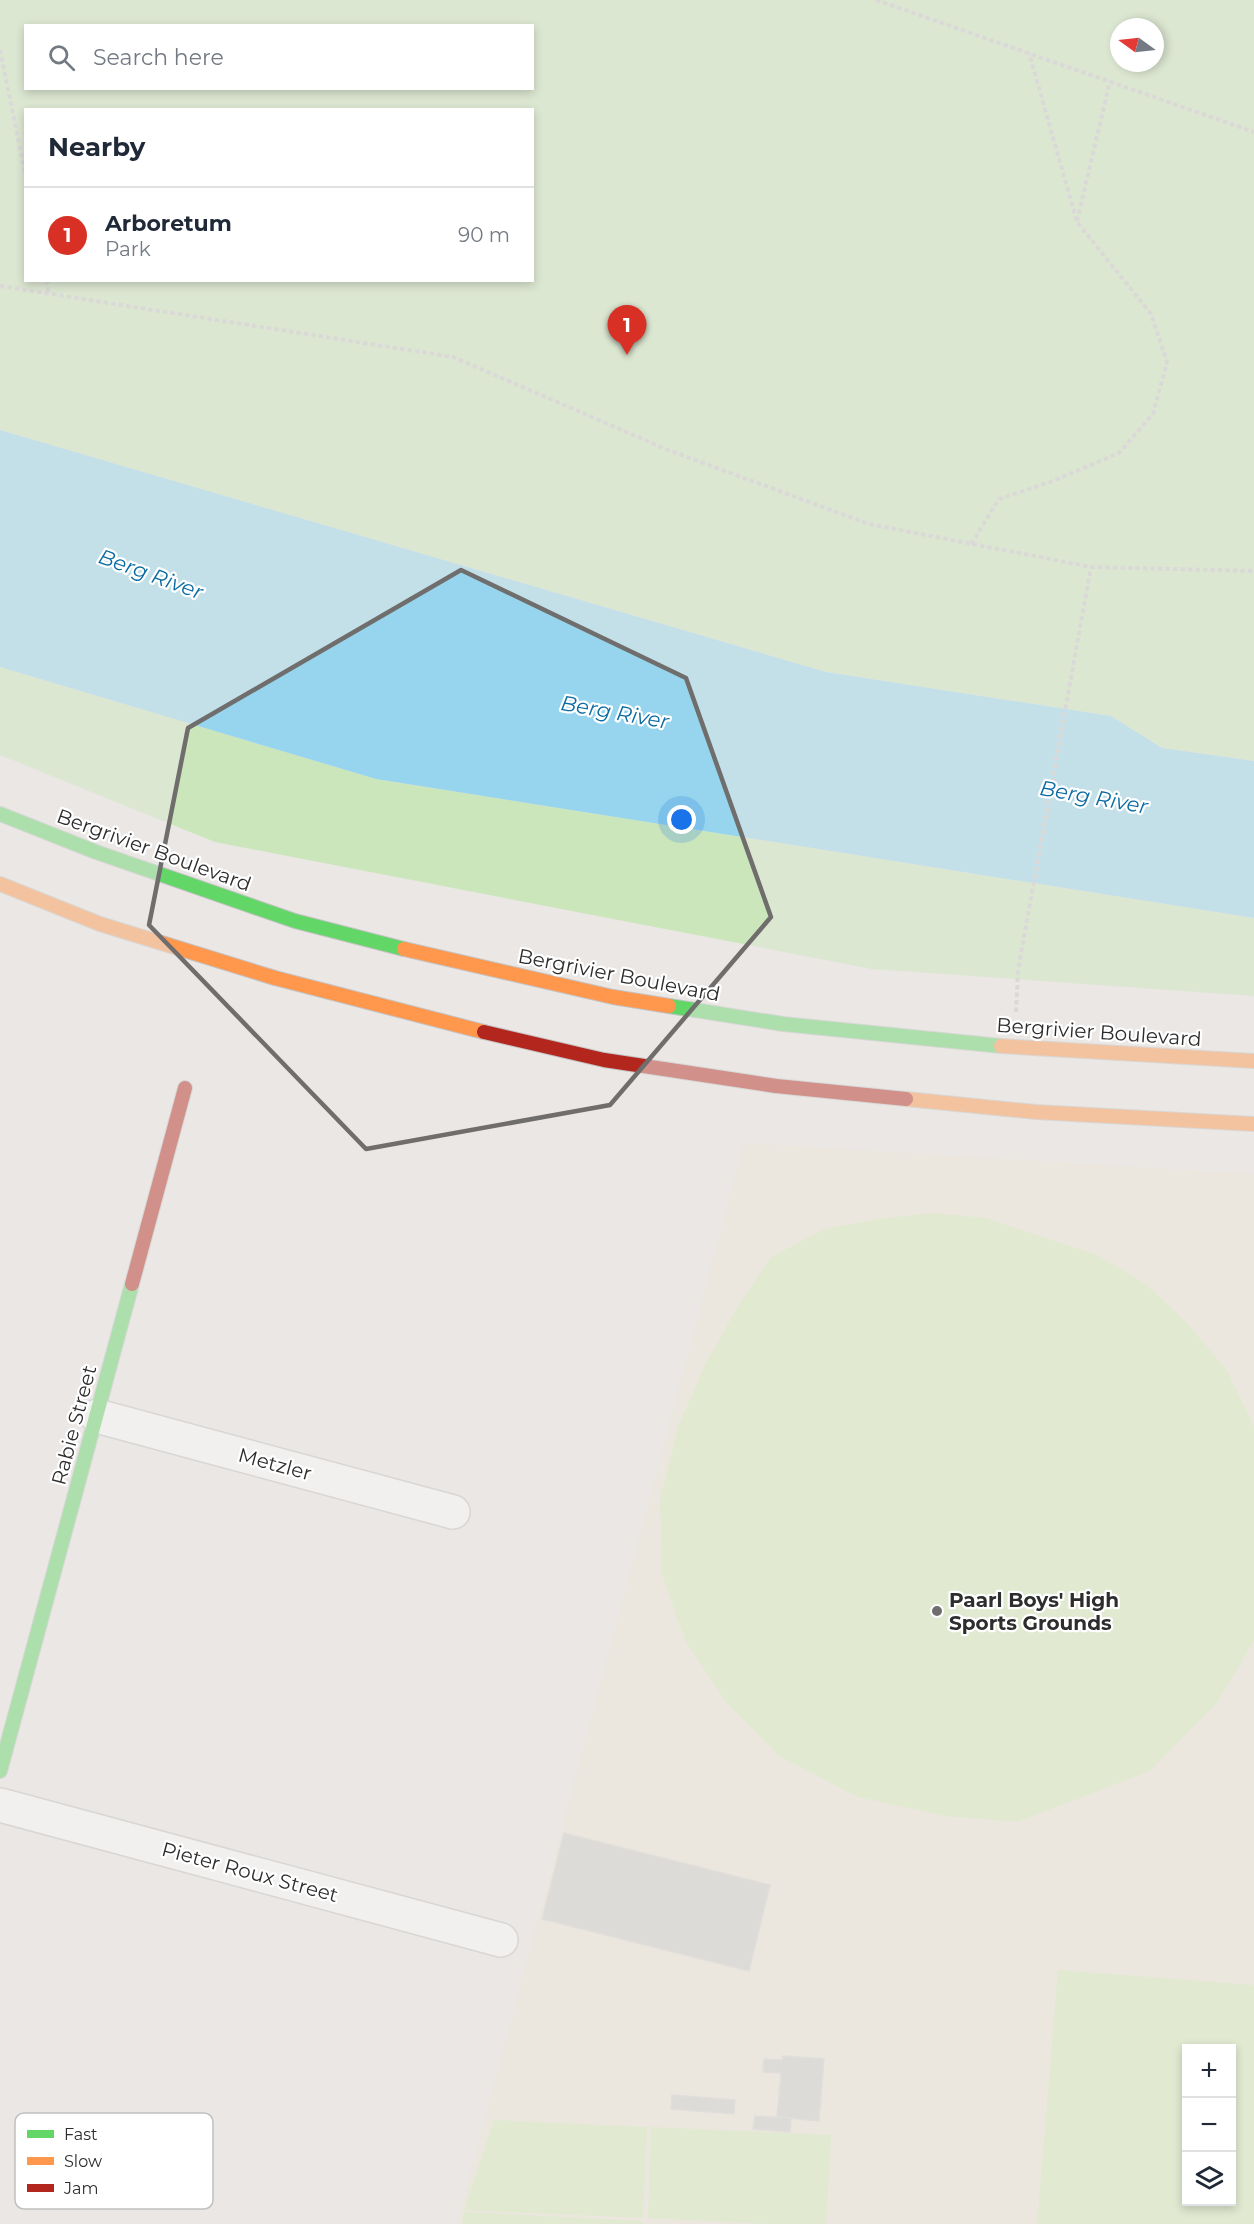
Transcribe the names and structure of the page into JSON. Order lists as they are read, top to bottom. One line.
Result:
{"streets":{"street":["Bergrivier Boulevard","Rabie Street","Metzler","Pieter Roux Street"]},"crossings":[["Rabie Street","Metzler"]],"water":["Berg River"],"places":["Paarl Boys' High Sports Grounds"],"legend":["Fast","Slow","Jam"],"north":"left","page":{"search":"Search here","heading":"Nearby","list":[{"mark":"1","name":"Arboretum","note":"Park","value":"90 m"}],"pins":"1","map_buttons":["+","−"]}}
